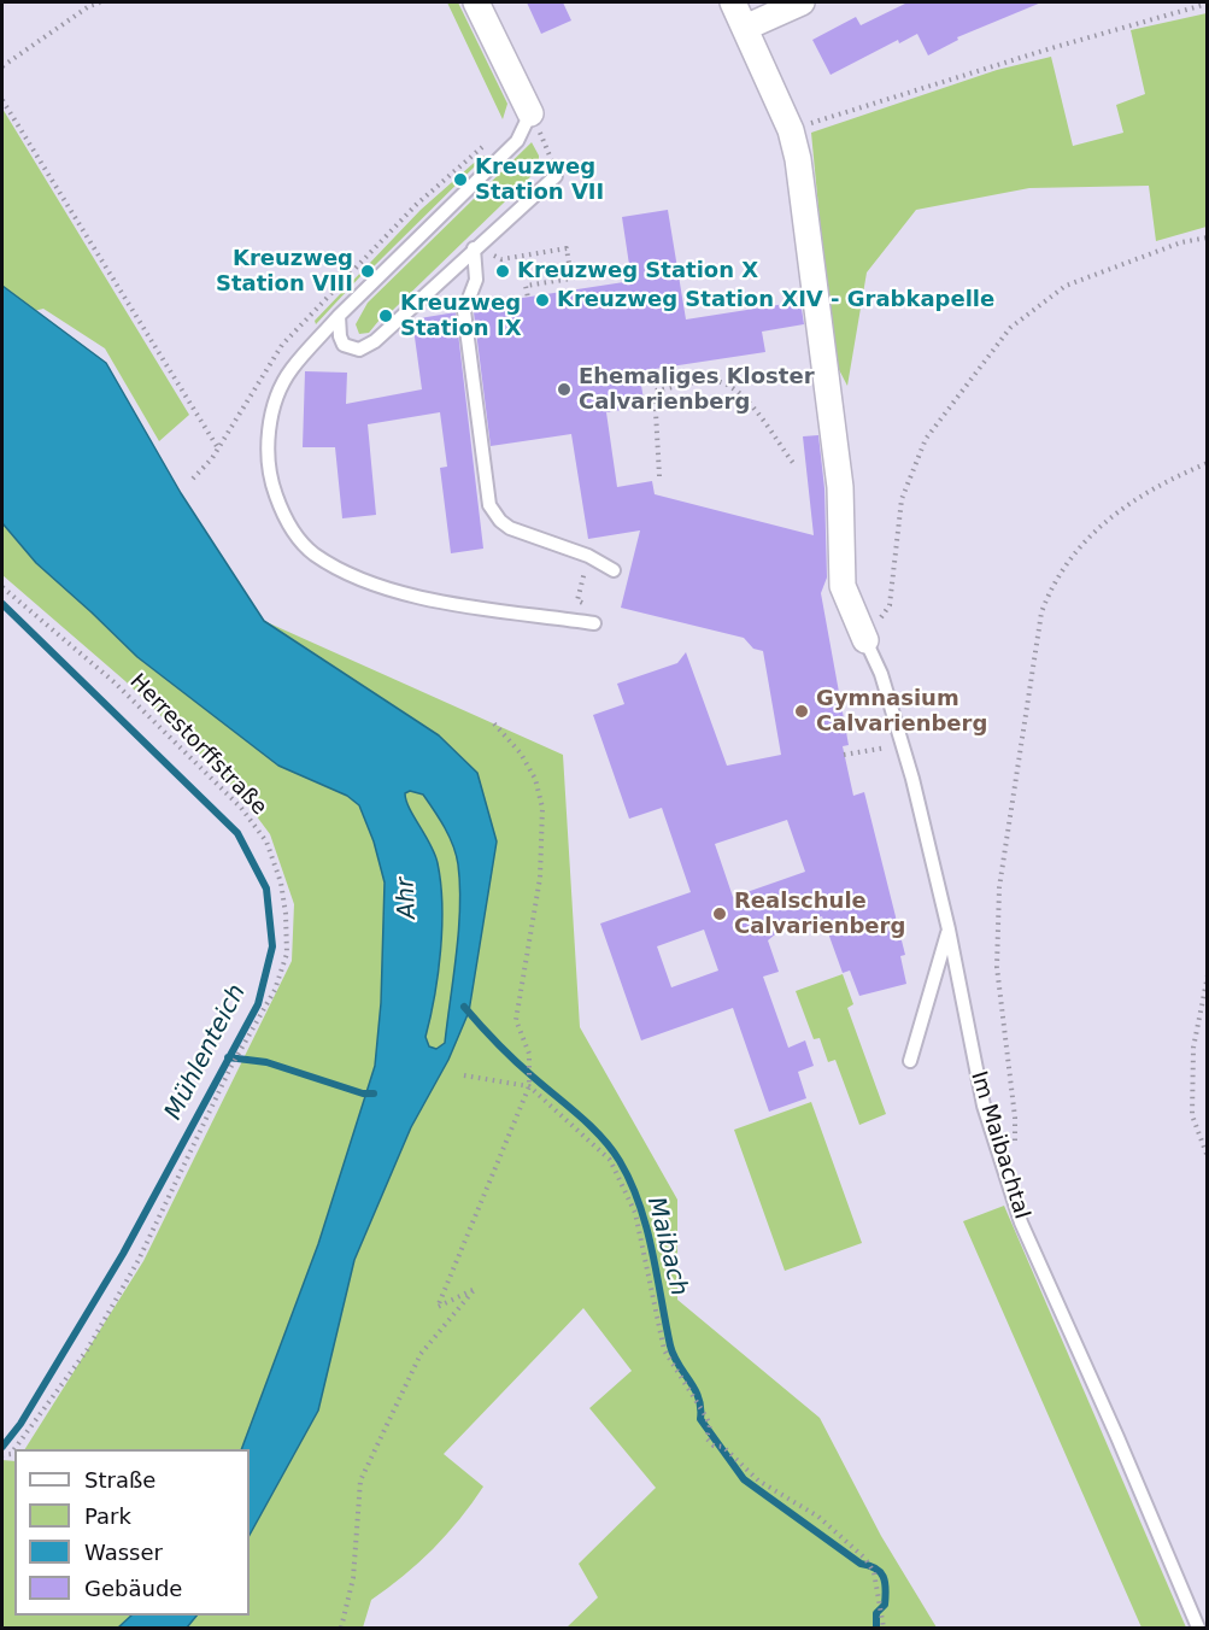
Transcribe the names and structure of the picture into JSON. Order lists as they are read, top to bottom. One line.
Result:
{"streets":{"lane":["Im Maibachtal"],"path":["Herrestorffstraße"]},"water":["Ahr","Mühlenteich","Maibach"],"places":["Kreuzweg Station VII","Kreuzweg Station VIII","Kreuzweg Station X","Kreuzweg Station XIV - Grabkapelle","Kreuzweg Station IX","Ehemaliges Kloster Calvarienberg","Gymnasium Calvarienberg","Realschule Calvarienberg"],"legend":["Straße","Park","Wasser","Gebäude"]}
